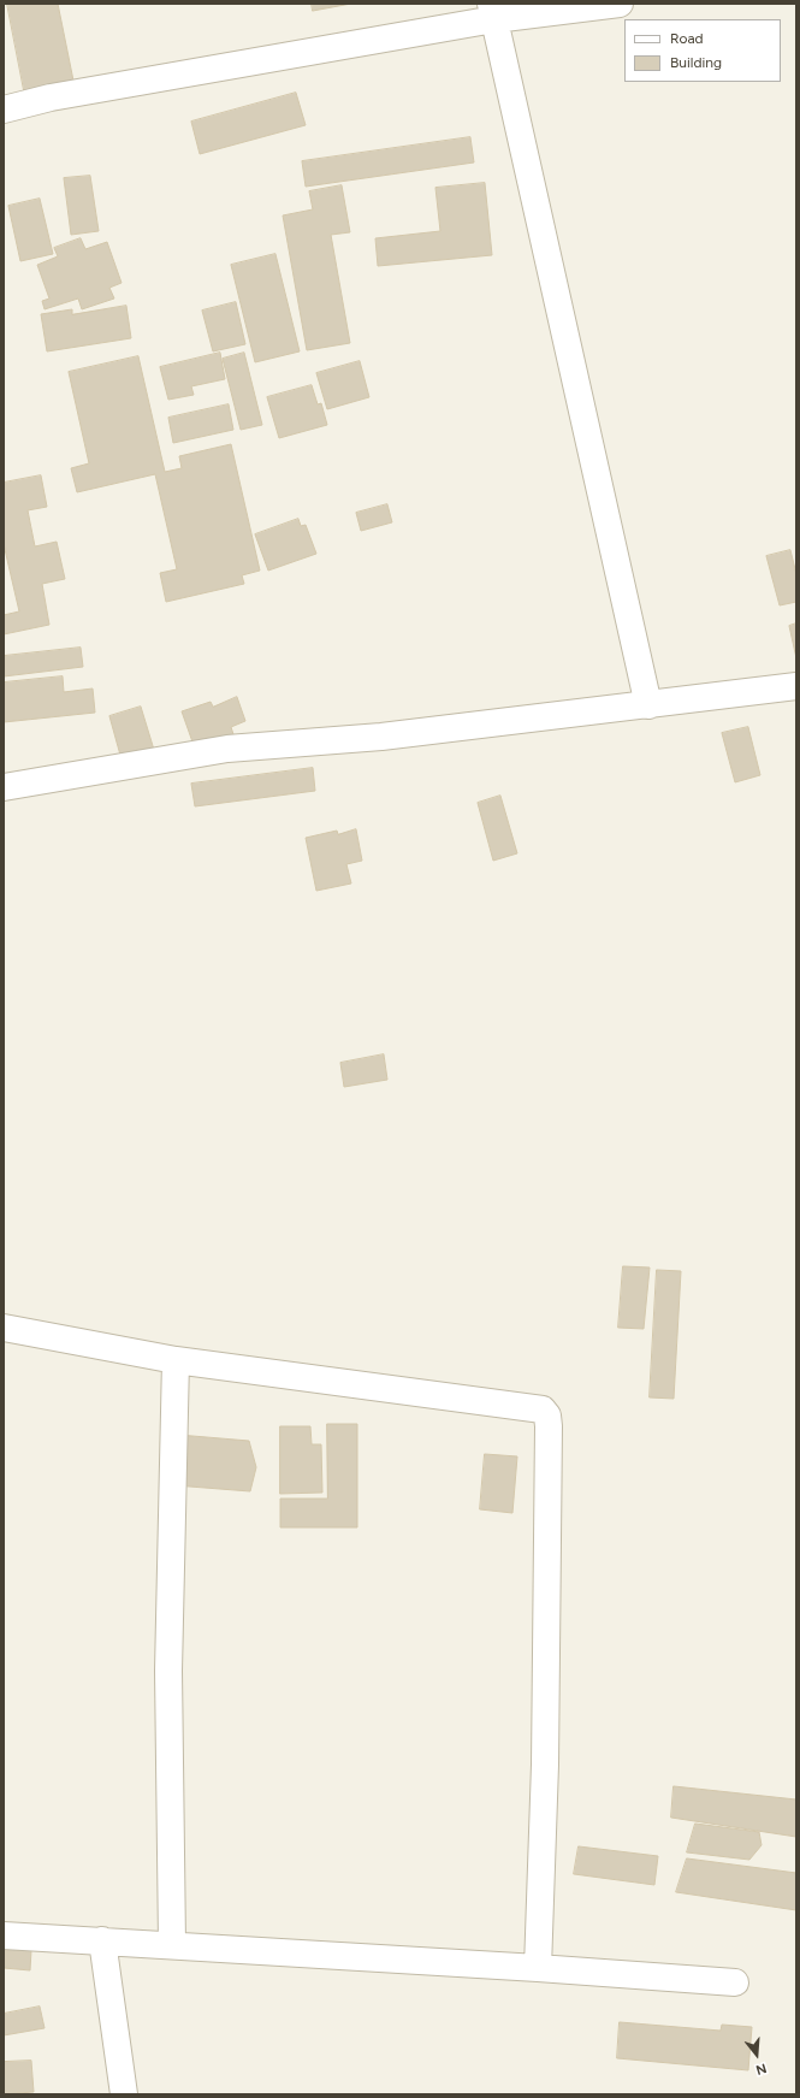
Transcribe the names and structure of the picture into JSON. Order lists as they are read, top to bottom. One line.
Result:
{"legend":["Road","Building"],"north":"bottom"}
